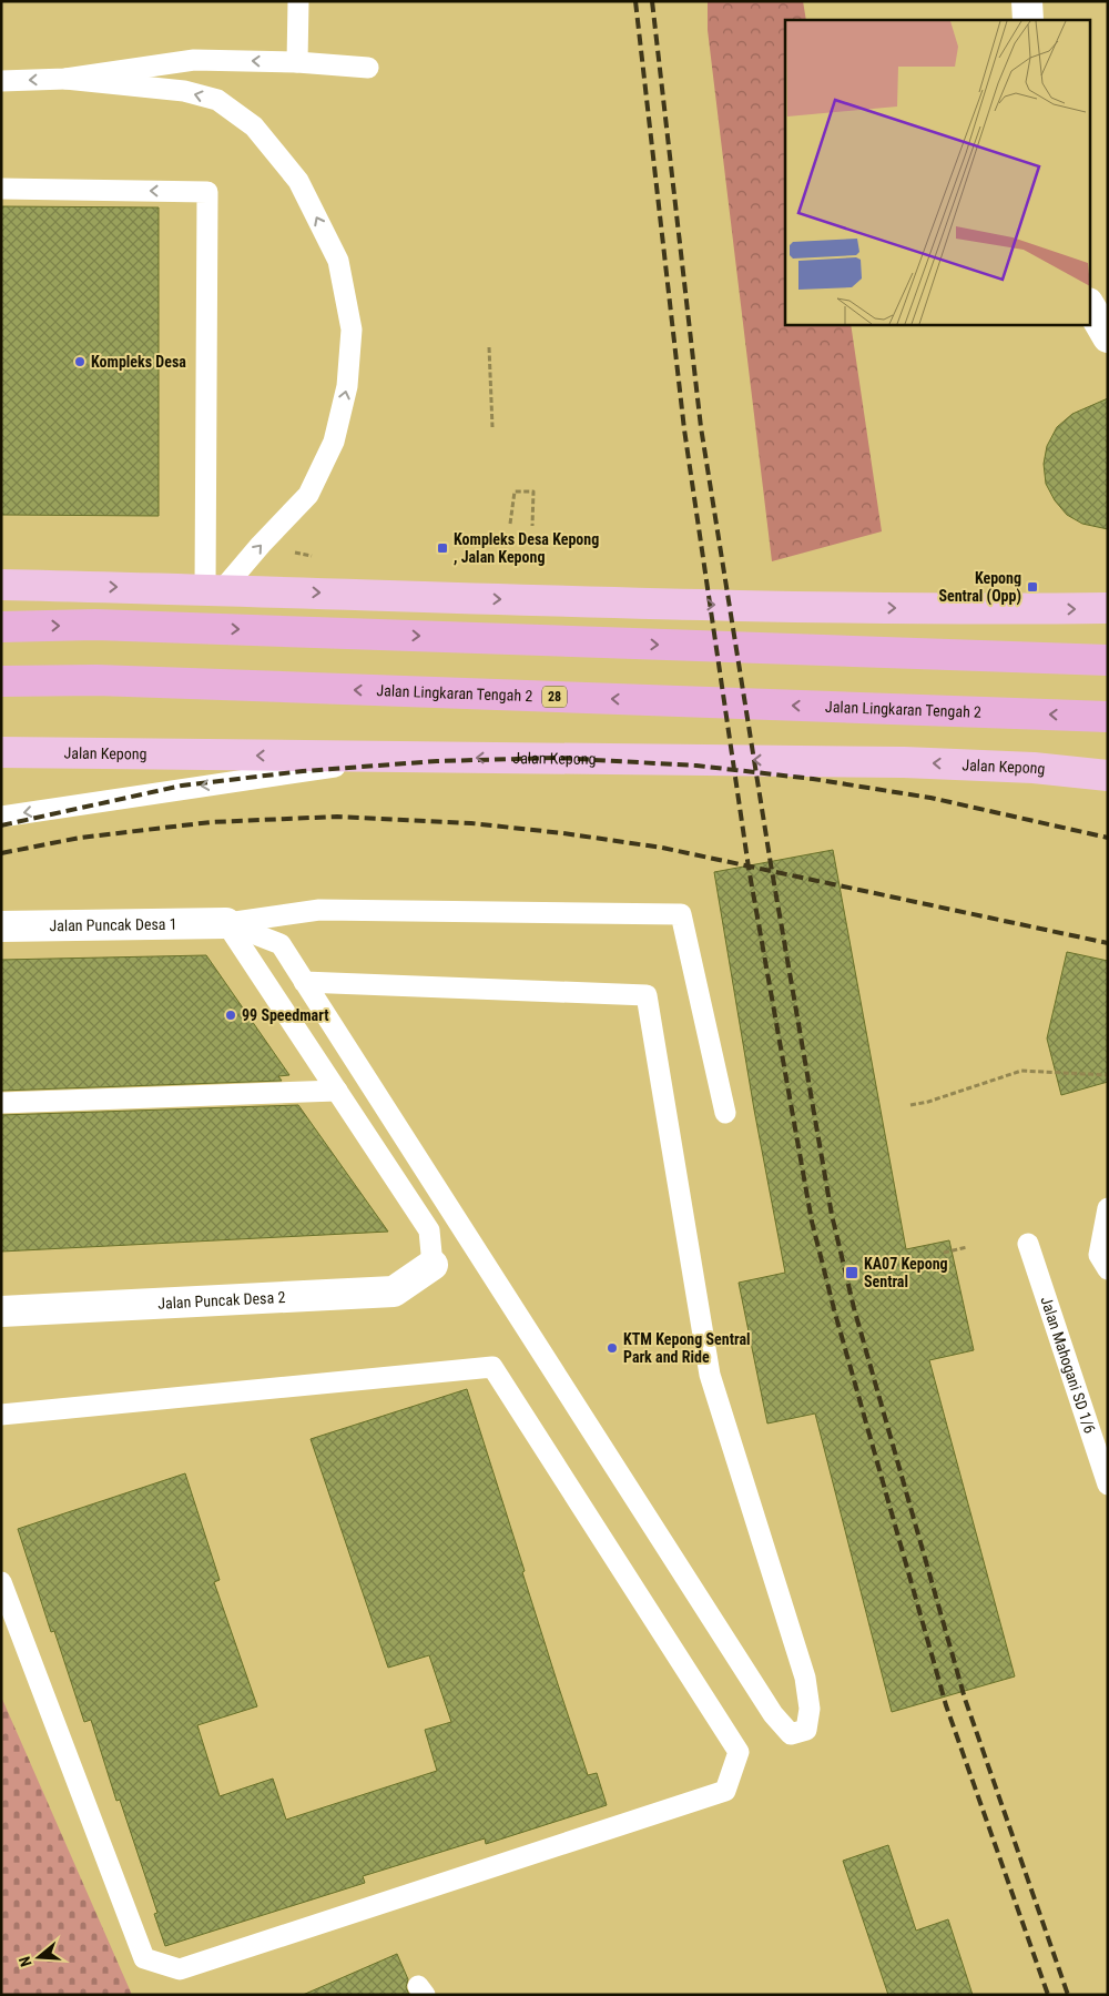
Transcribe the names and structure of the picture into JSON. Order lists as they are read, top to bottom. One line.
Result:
{"streets":{"highway":["Jalan Lingkaran Tengah 2","28"],"main road":["Jalan Kepong"],"street":["Jalan Puncak Desa 1","Jalan Puncak Desa 2"],"lane":["Jalan Mahogani SD 1/6"]},"places":{"other":["Kompleks Desa","99 Speedmart","KTM Kepong Sentral Park and Ride"],"transit":["Kompleks Desa Kepong , Jalan Kepong","Kepong Sentral (Opp)","KA07 Kepong Sentral"]},"north":"left"}
